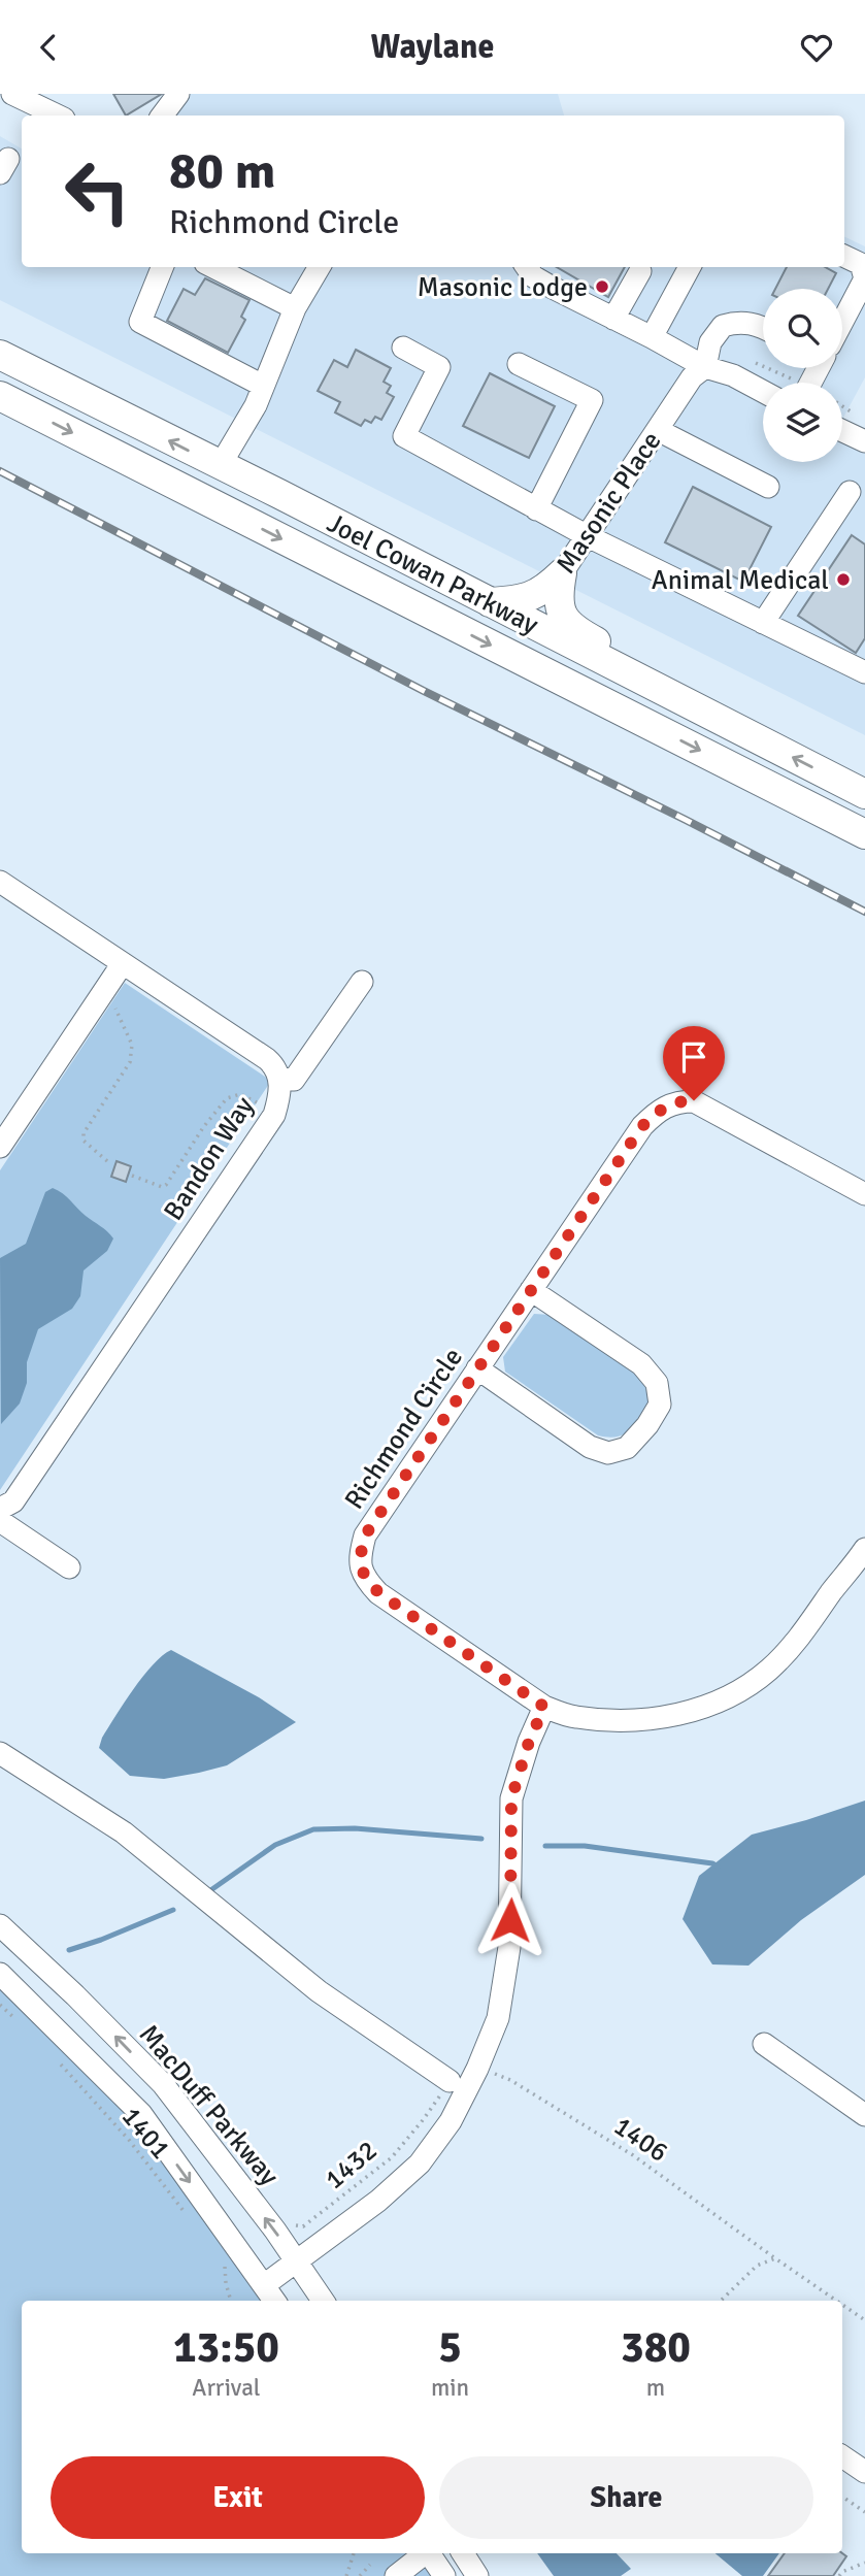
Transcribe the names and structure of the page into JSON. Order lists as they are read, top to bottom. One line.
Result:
{"streets":{"main road":["Masonic Place","Joel Cowan Parkway"],"street":["Bandon Way","Richmond Circle","MacDuff Parkway"],"path":["1401","1406","1432"]},"crossings":[["Masonic Place","Joel Cowan Parkway"],["MacDuff Parkway","1432"]],"places":["Masonic Lodge","Animal Medical"],"page":{"header":"Waylane","turn":["80 m","Richmond Circle"],"eta":["13:50","Arrival","5","min","380","m"],"buttons":["Exit","Share"]}}
